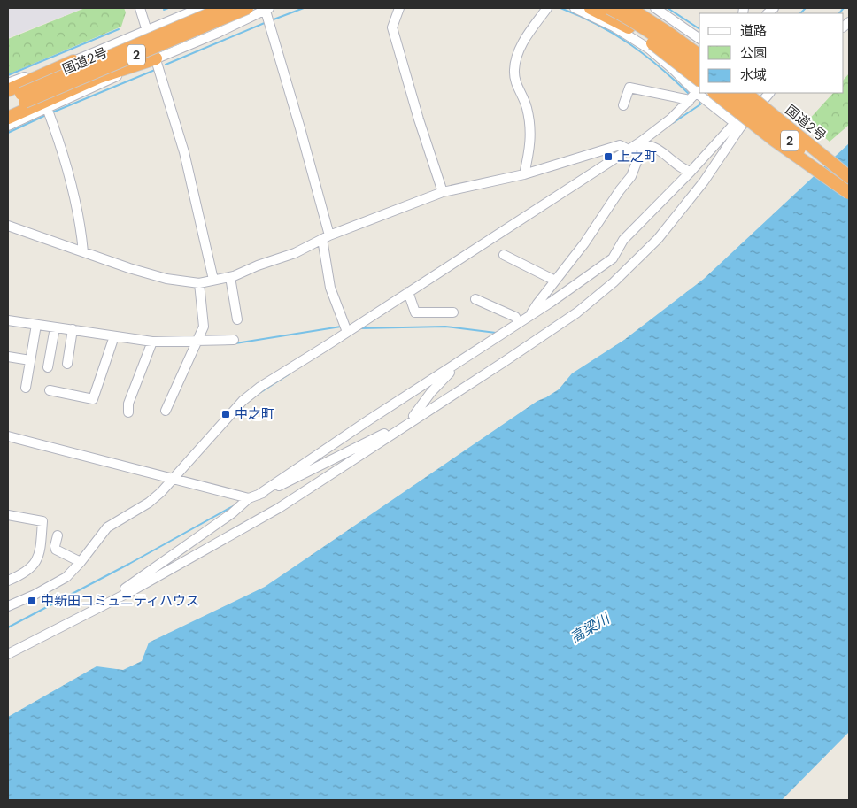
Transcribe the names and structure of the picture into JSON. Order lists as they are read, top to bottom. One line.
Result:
{"streets":{"highway":["2","国道2号"]},"water":["高梁川"],"places":{"transit":["上之町","中之町","中新田コミュニティハウス"]},"legend":["道路","公園","水域"]}
